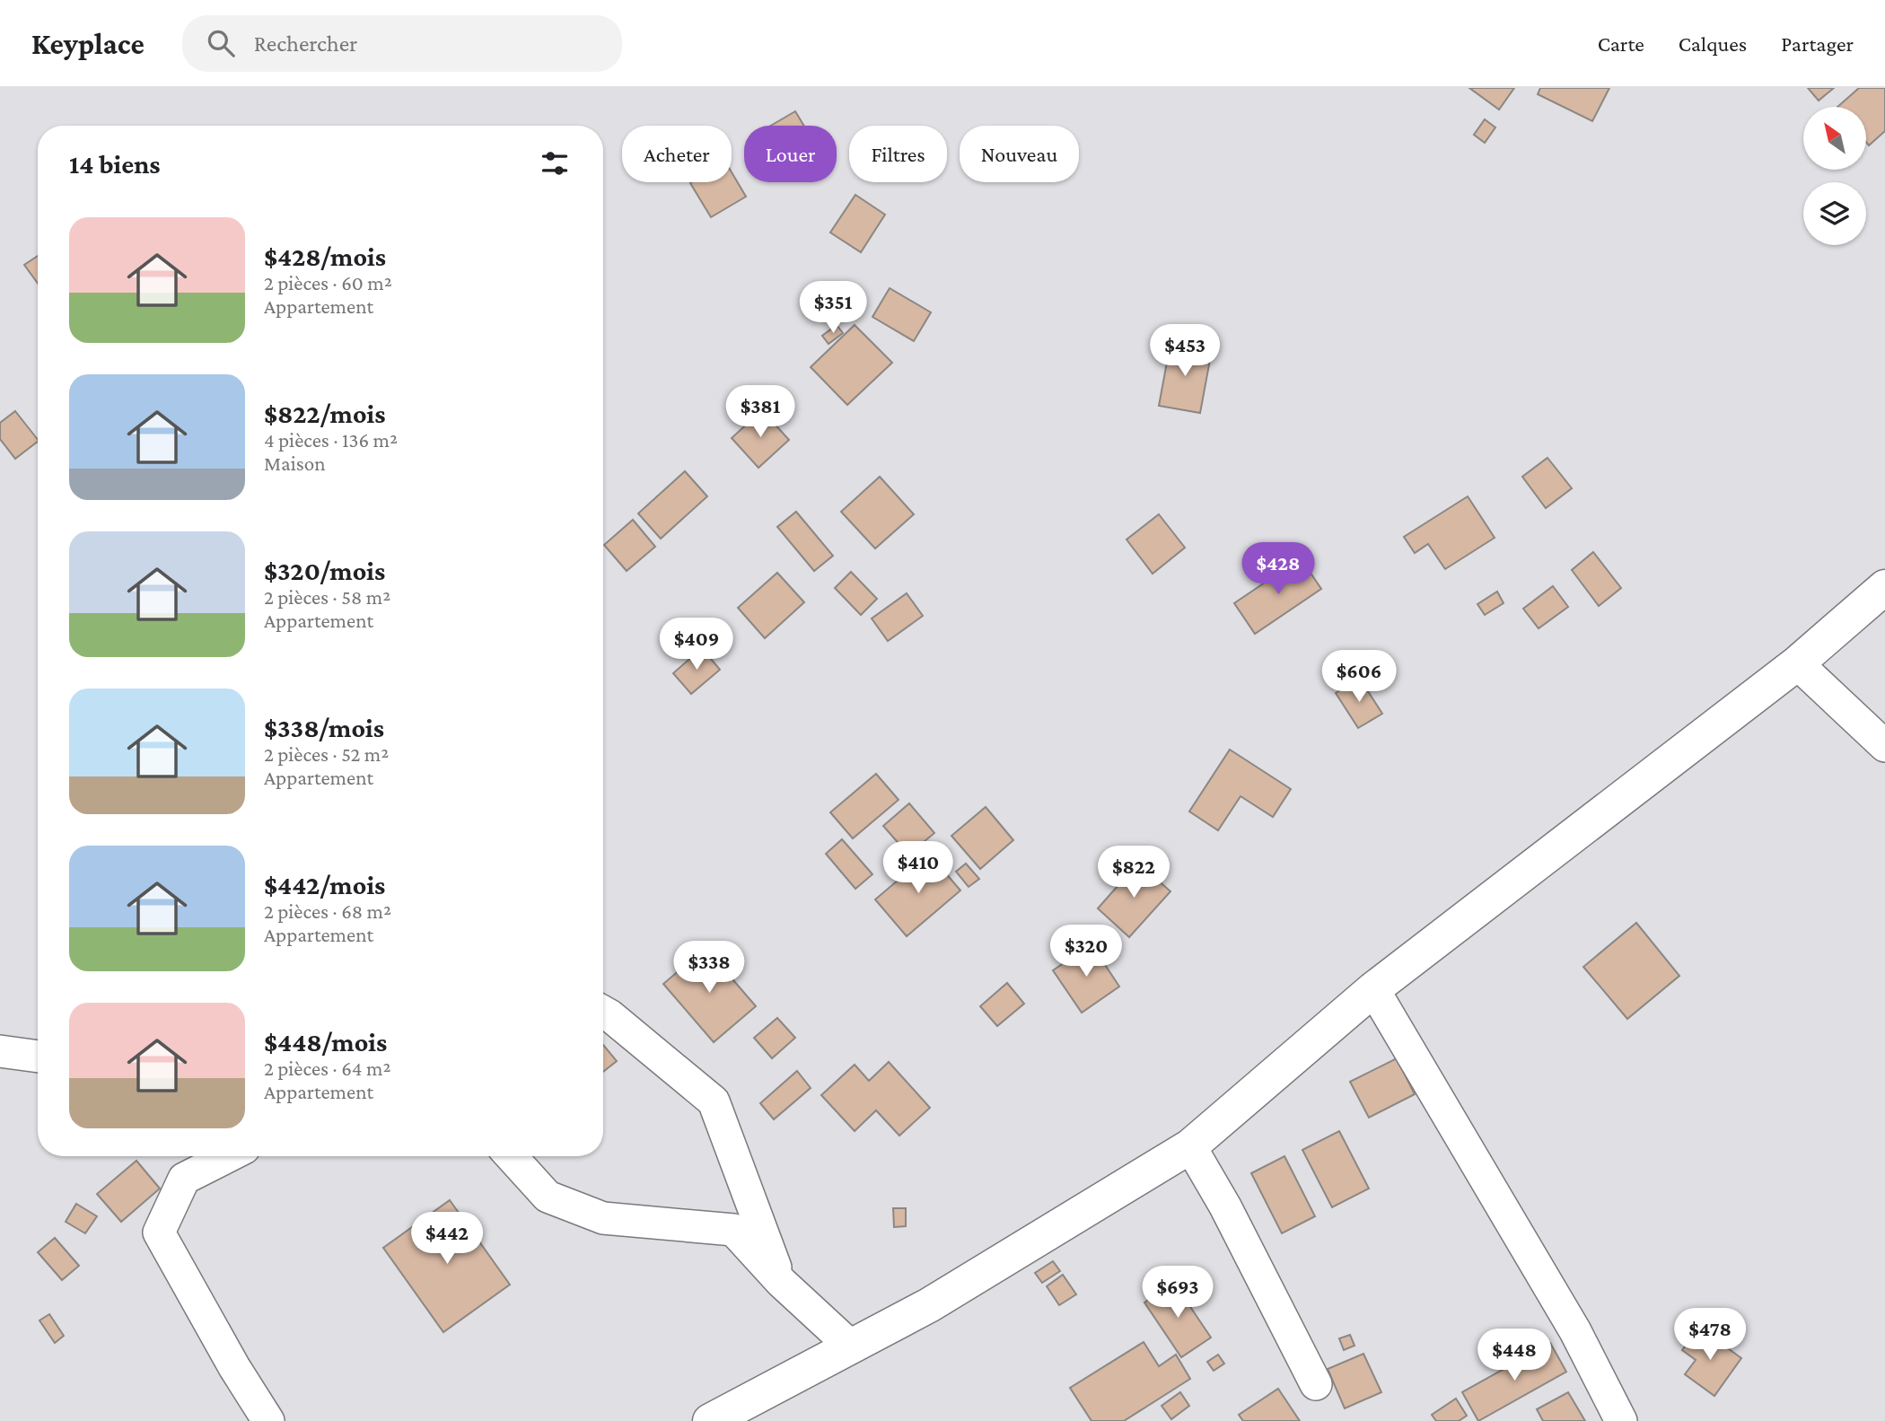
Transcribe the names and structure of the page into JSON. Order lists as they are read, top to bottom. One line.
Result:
{"north":"top left","page":{"header":"Keyplace","search":"Rechercher","nav":["Carte","Calques","Partager"],"chip":["Acheter","Louer","Filtres","Nouveau"],"heading":"14 biens","list":[{"name":"$428/mois","note":"2 pièces · 60 m² · Appartement"},{"name":"$822/mois","note":"4 pièces · 136 m² · Maison"},{"name":"$320/mois","note":"2 pièces · 58 m² · Appartement"},{"name":"$338/mois","note":"2 pièces · 52 m² · Appartement"},{"name":"$442/mois","note":"2 pièces · 68 m² · Appartement"},{"name":"$448/mois","note":"2 pièces · 64 m² · Appartement"}],"price":["$351","$453","$381","$428","$409","$606","$410","$822","$320","$338","$442","$693","$478","$448"]}}
